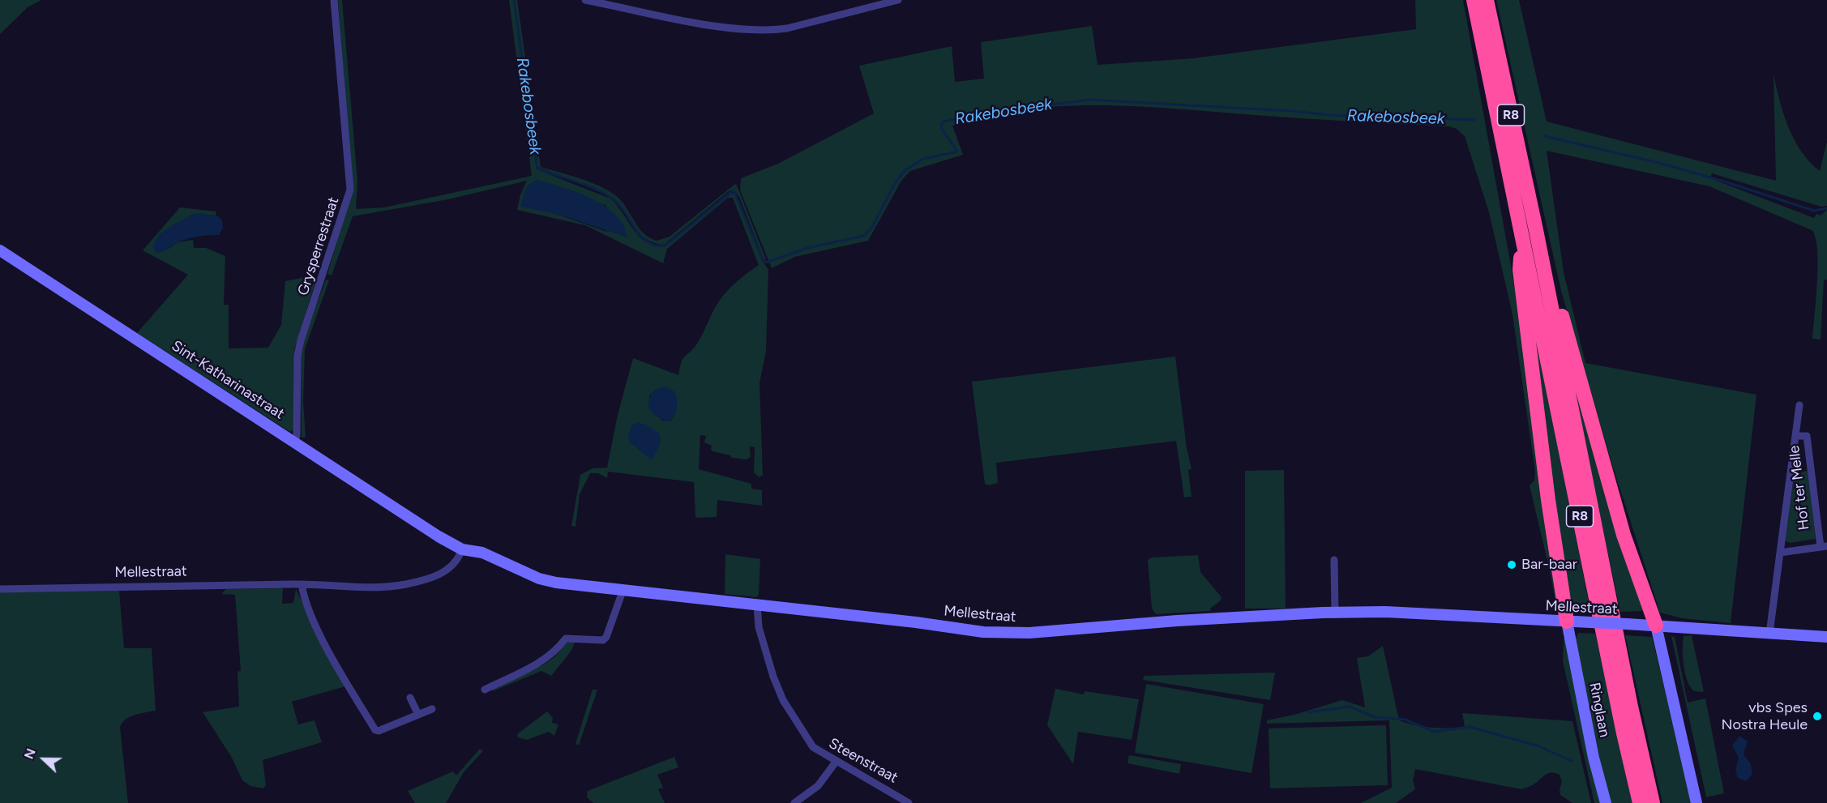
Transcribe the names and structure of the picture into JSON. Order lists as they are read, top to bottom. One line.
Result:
{"streets":{"highway":["R8"],"street":["Grysperrestraat","Sint-Katharinastraat","Hof ter Melle","Mellestraat","Ringlaan","Steenstraat"]},"crossings":[["R8","Mellestraat"],["R8","Ringlaan"],["Grysperrestraat","Sint-Katharinastraat"],["Sint-Katharinastraat","Mellestraat"],["Hof ter Melle","Mellestraat"],["Mellestraat","Ringlaan"],["Mellestraat","Steenstraat"]],"water":["Rakebosbeek"],"places":["Bar-baar","vbs Spes Nostra Heule"],"north":"left"}
